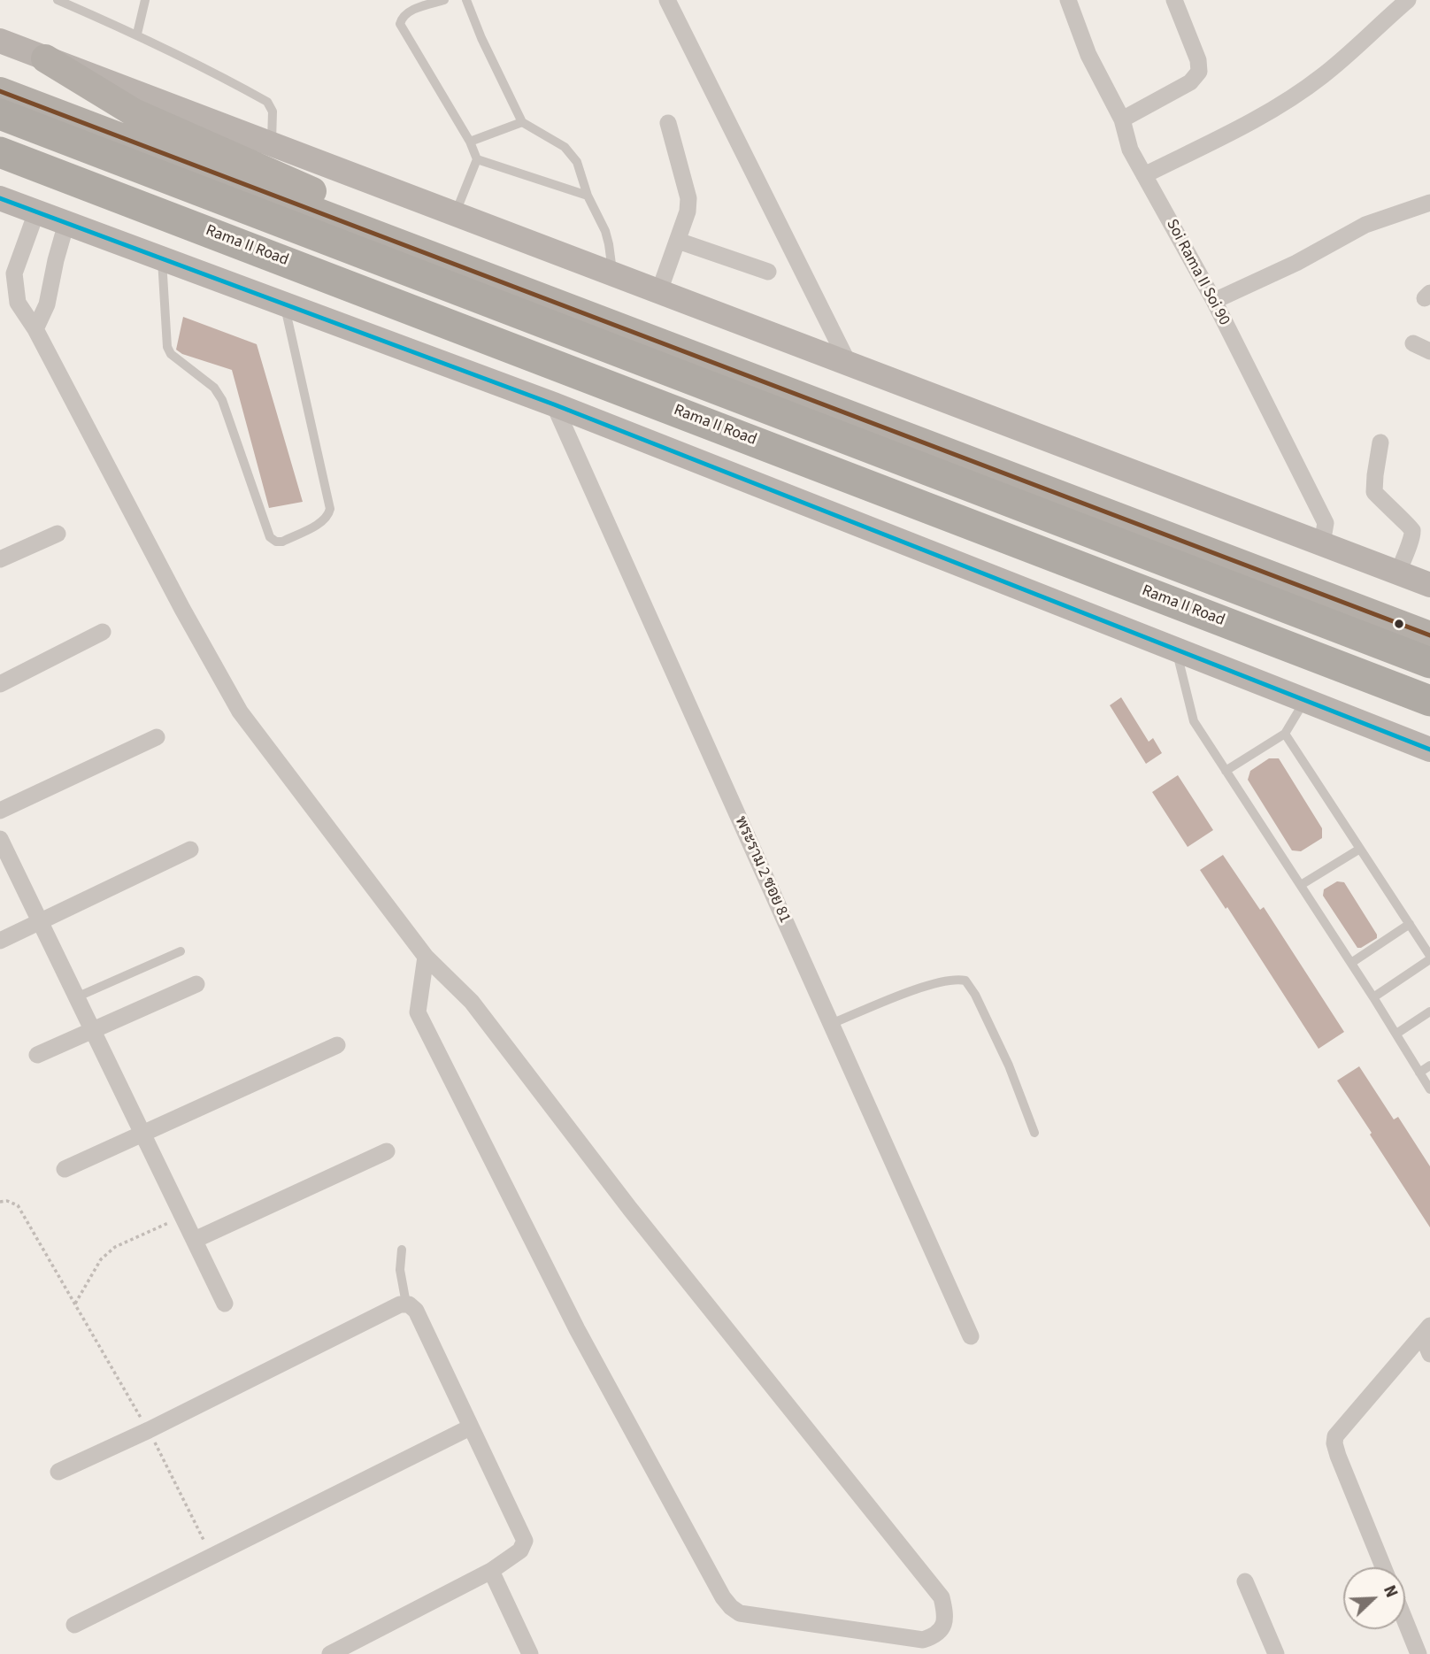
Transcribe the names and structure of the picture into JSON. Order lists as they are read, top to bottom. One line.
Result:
{"streets":{"street":["Soi Rama II Soi 90","พระราม 2 ซอย 81"]},"north":"top right"}
